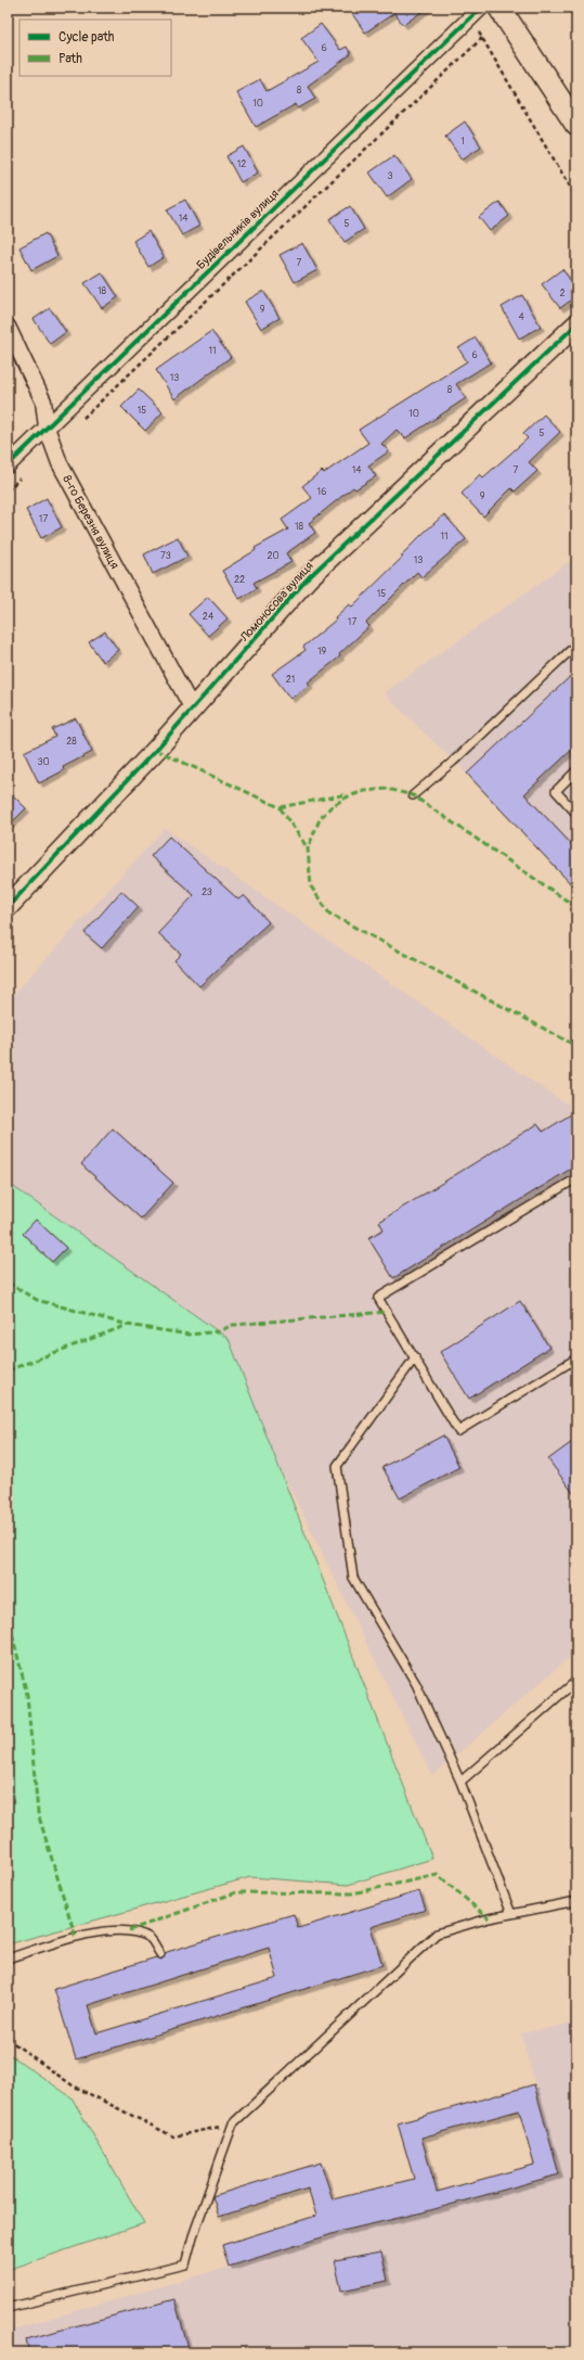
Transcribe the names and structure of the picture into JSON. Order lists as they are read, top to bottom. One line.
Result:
{"streets":{"street":["Будівельників вулиця","8-го Березня вулиця","Ломоносова вулиця"]},"crossings":[["Будівельників вулиця","8-го Березня вулиця"],["8-го Березня вулиця","Ломоносова вулиця"]],"house_numbers":["6","8","10","1","12","3","14","5","7","18","2","9","4","11","6","13","8","15","10","5","14","7","16","9","17","18","11","73","20","13","22","15","24","17","19","21","28","30","23"],"legend":["Cycle path","Path"]}
